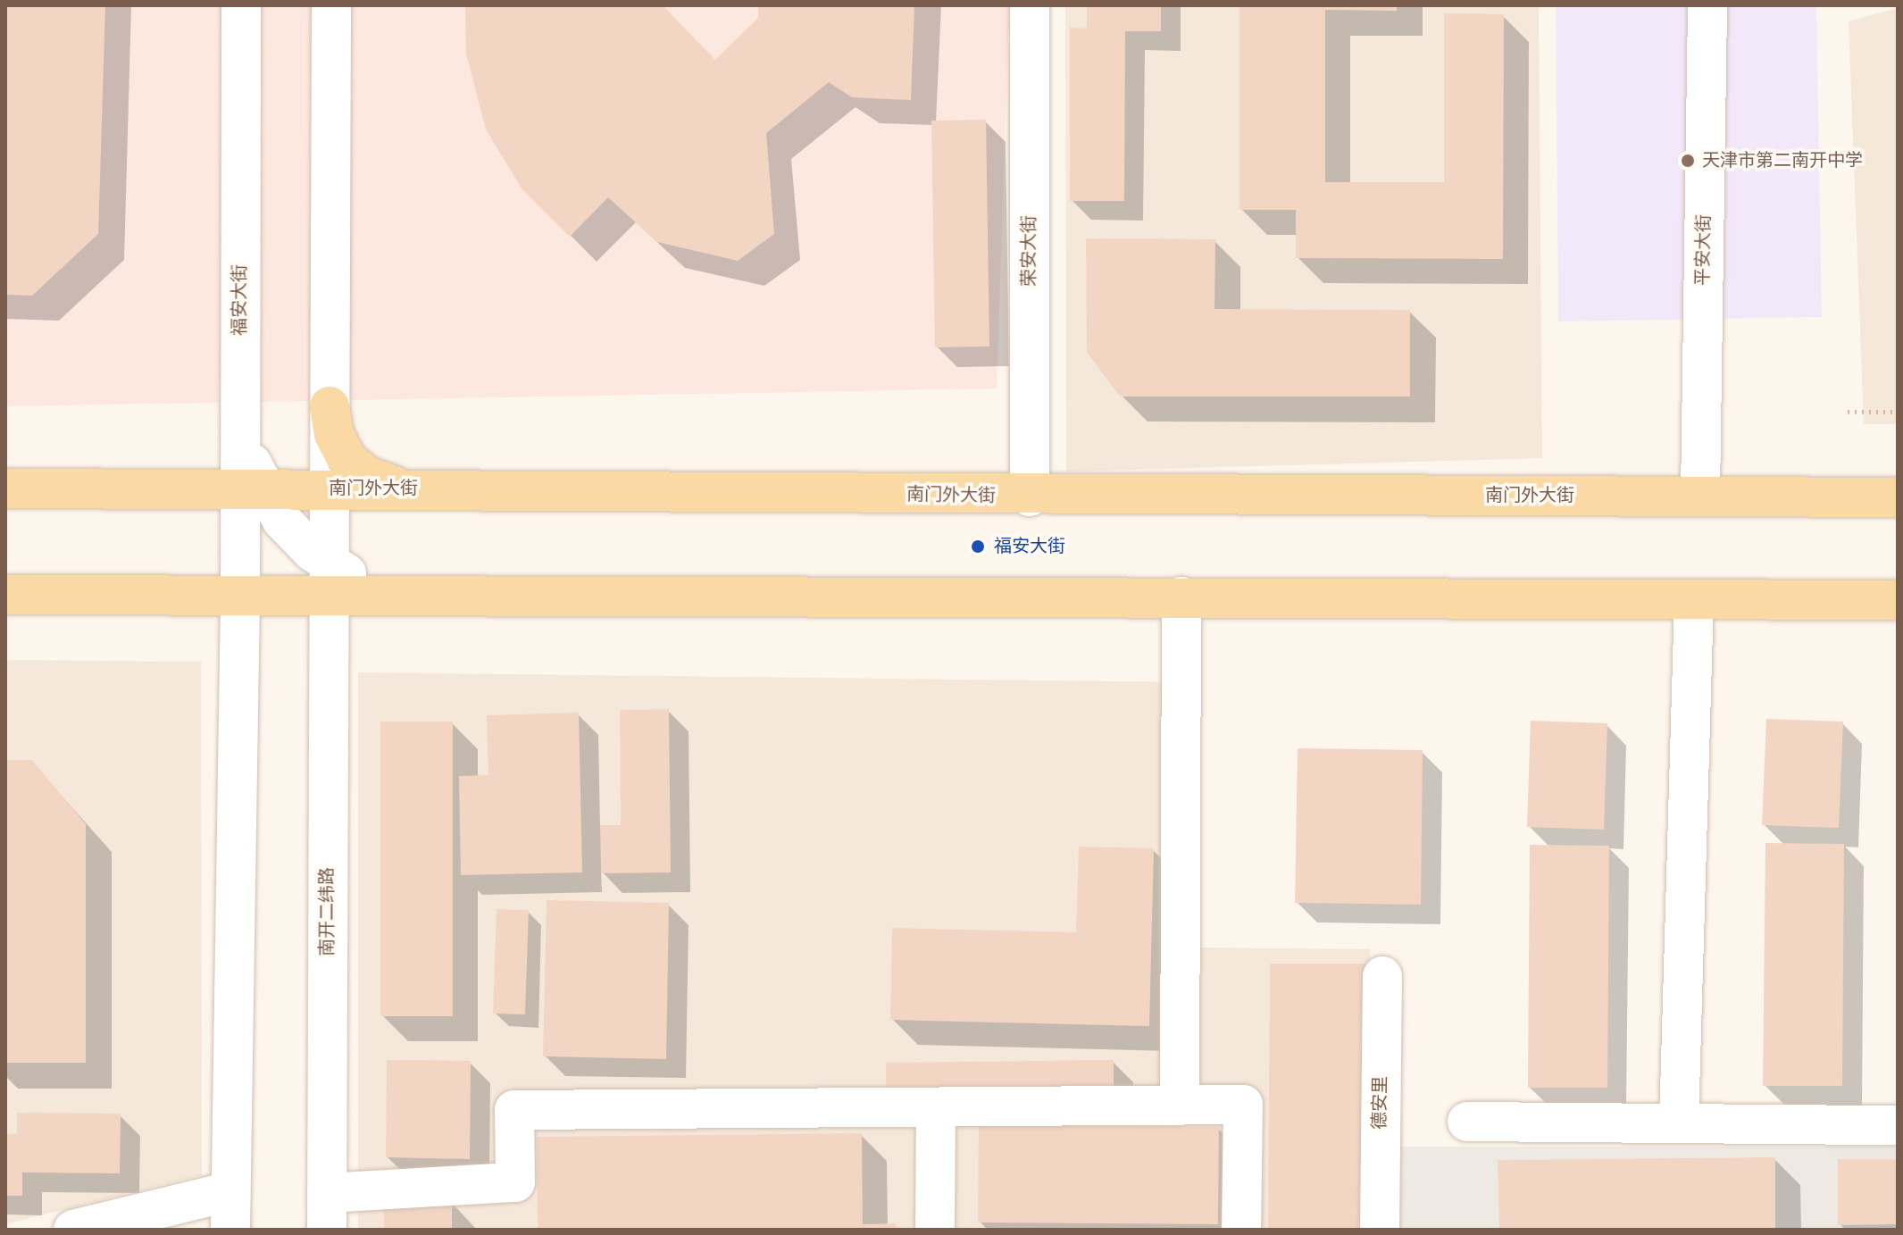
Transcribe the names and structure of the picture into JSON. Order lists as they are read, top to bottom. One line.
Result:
{"streets":{"main road":["南门外大街"],"street":["平安大街","荣安大街","福安大街","南开二纬路","德安里"]},"crossings":[["平安大街","南门外大街"],["荣安大街","南门外大街"],["福安大街","南门外大街"]],"places":["天津市第二南开中学","福安大街"]}
